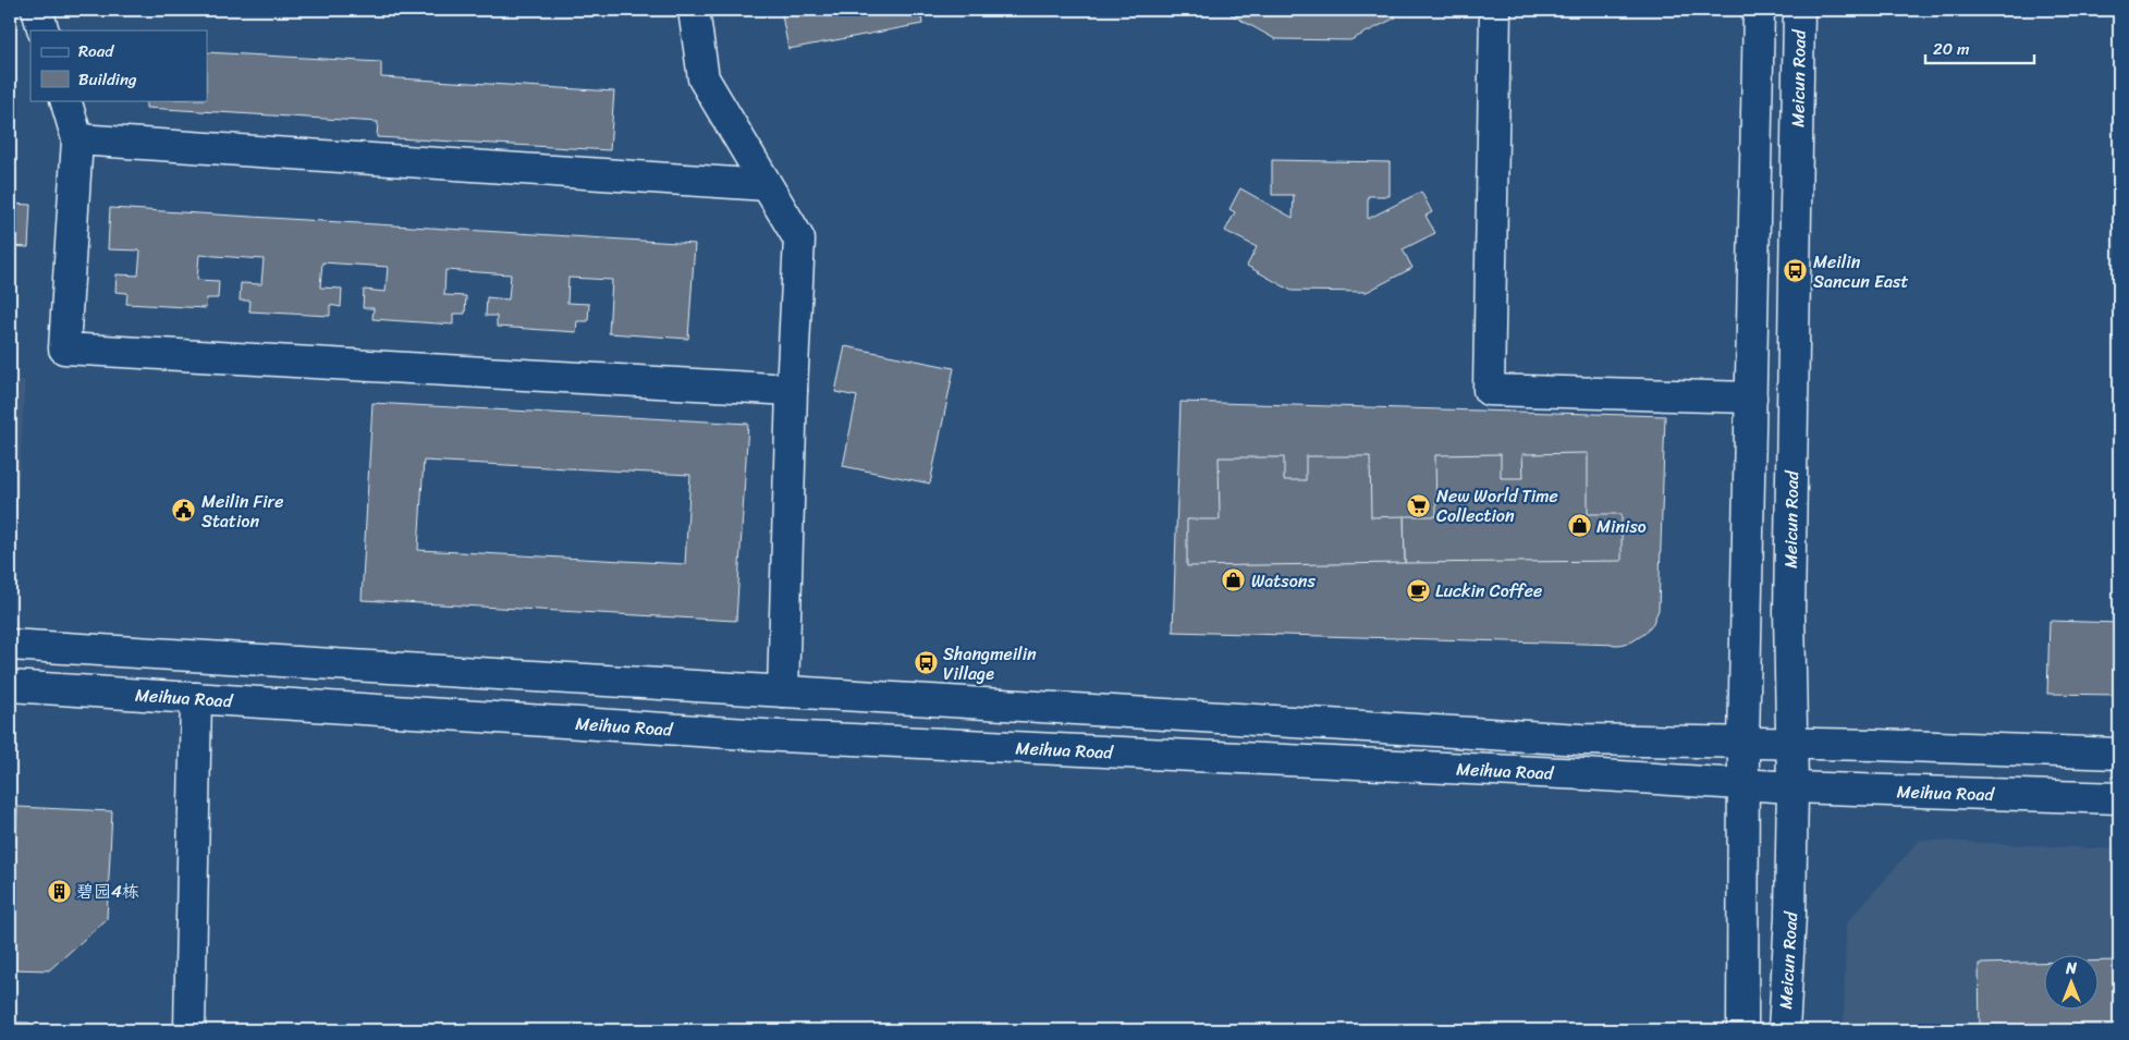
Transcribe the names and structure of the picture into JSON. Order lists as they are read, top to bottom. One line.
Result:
{"streets":{"main road":["Meicun Road","Meihua Road"]},"crossings":[["Meicun Road","Meihua Road"]],"places":{"bus stop":["Meilin Sancun East","Shangmeilin Village"],"supermarket":["New World Time Collection"],"public building":["Meilin Fire Station"],"shop":["Miniso","Watsons"],"cafe":["Luckin Coffee"],"building":["碧园4栋"]},"legend":["Road","Building"],"scale_bar":"20 m","north":"top"}
